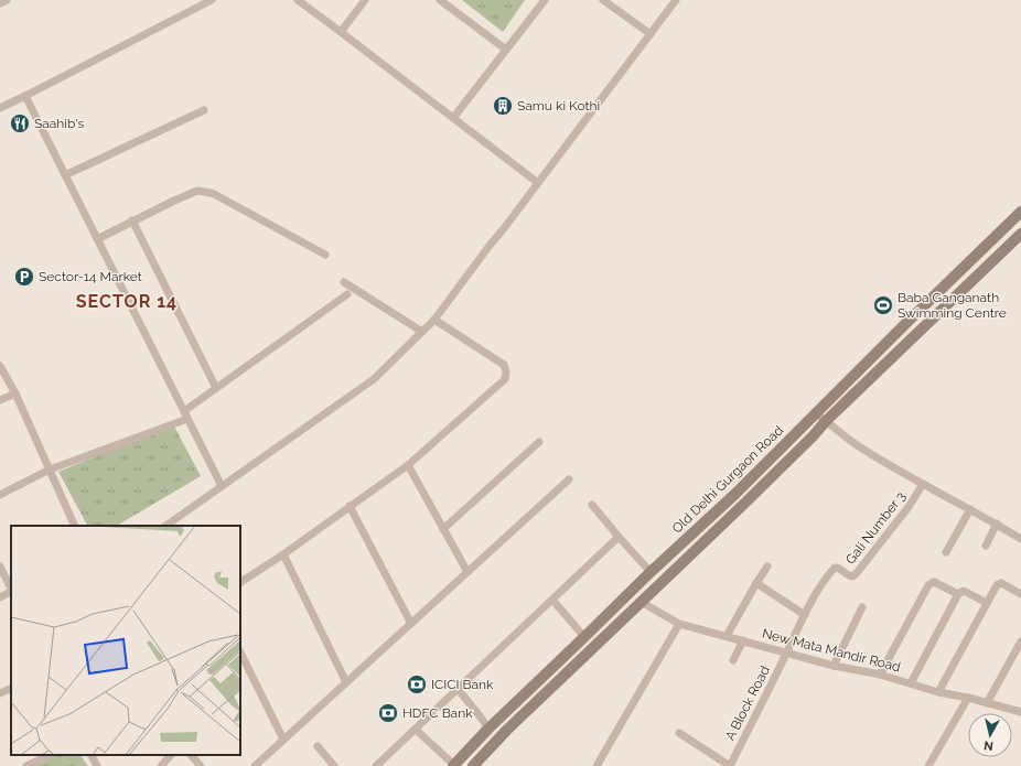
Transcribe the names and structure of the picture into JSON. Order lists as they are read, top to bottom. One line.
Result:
{"streets":{"main road":["Old Delhi Gurgaon Road"],"street":["Gali Number 3","New Mata Mandir Road","A Block Road"]},"crossings":[["Gali Number 3","New Mata Mandir Road"],["Gali Number 3","A Block Road"],["New Mata Mandir Road","A Block Road"]],"districts":["SECTOR 14"],"places":{"building":["Samu ki Kothi"],"restaurant":["Saahib's"],"parking":["Sector-14 Market"],"sports":["Baba Ganganath Swimming Centre"],"bank":["ICICI Bank","HDFC Bank"]},"north":"bottom"}
